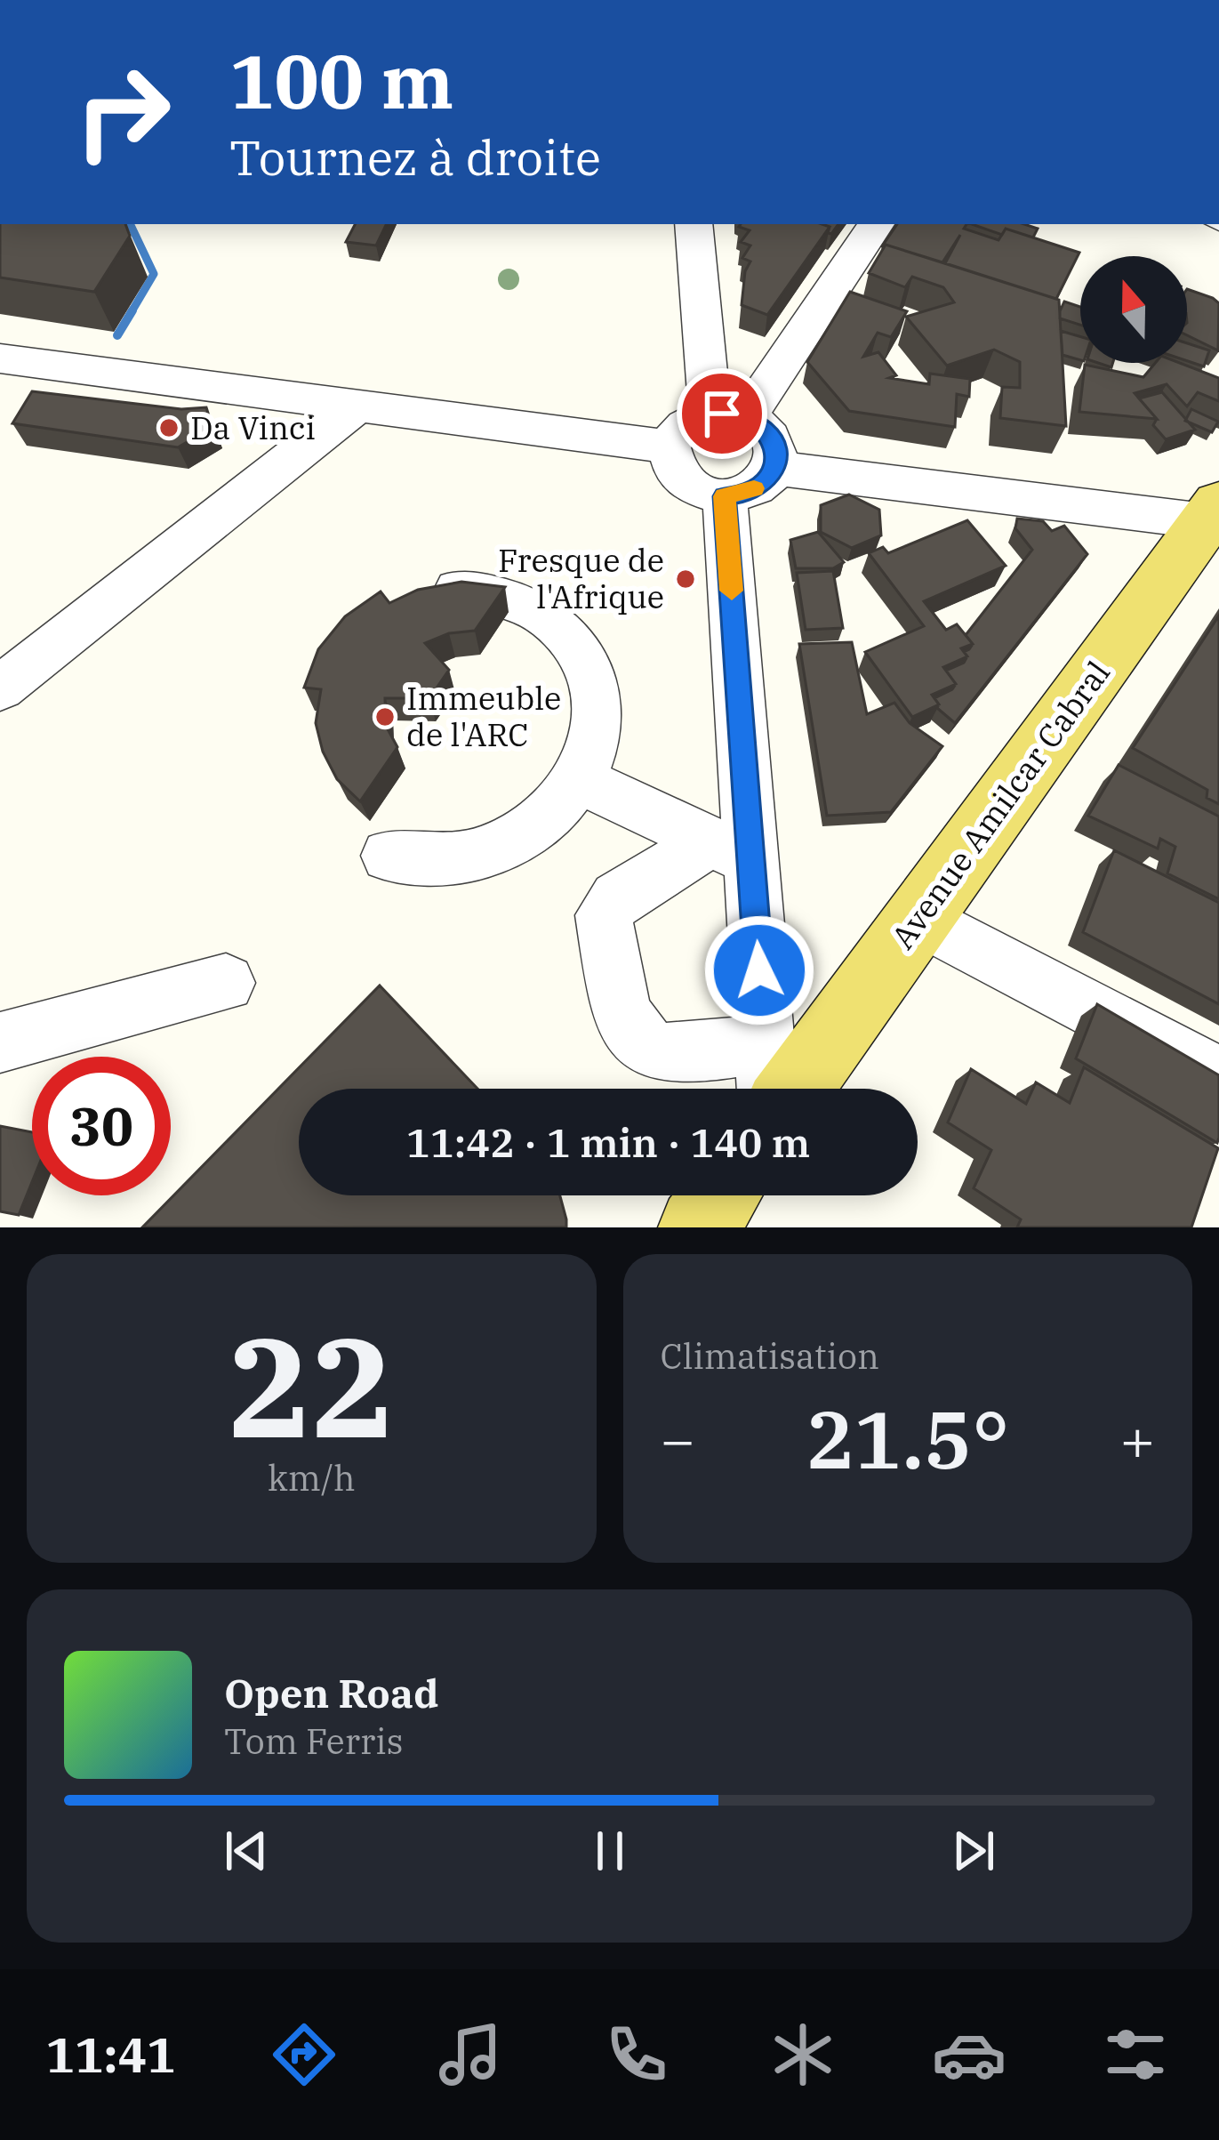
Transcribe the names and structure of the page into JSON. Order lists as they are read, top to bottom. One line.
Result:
{"streets":{"main road":["Avenue Amilcar Cabral"]},"places":["Da Vinci","Fresque de l'Afrique","Immeuble de l'ARC"],"north":"top","page":{"turn":["100 m","Tournez à droite"],"limit":"30","trip":"11:42 · 1 min · 140 m","tile":[["22","km/h"],"Climatisation"],"heat":["−","21.5°","+"],"song":["Open Road","Tom Ferris"],"tabs":"11:41"}}
